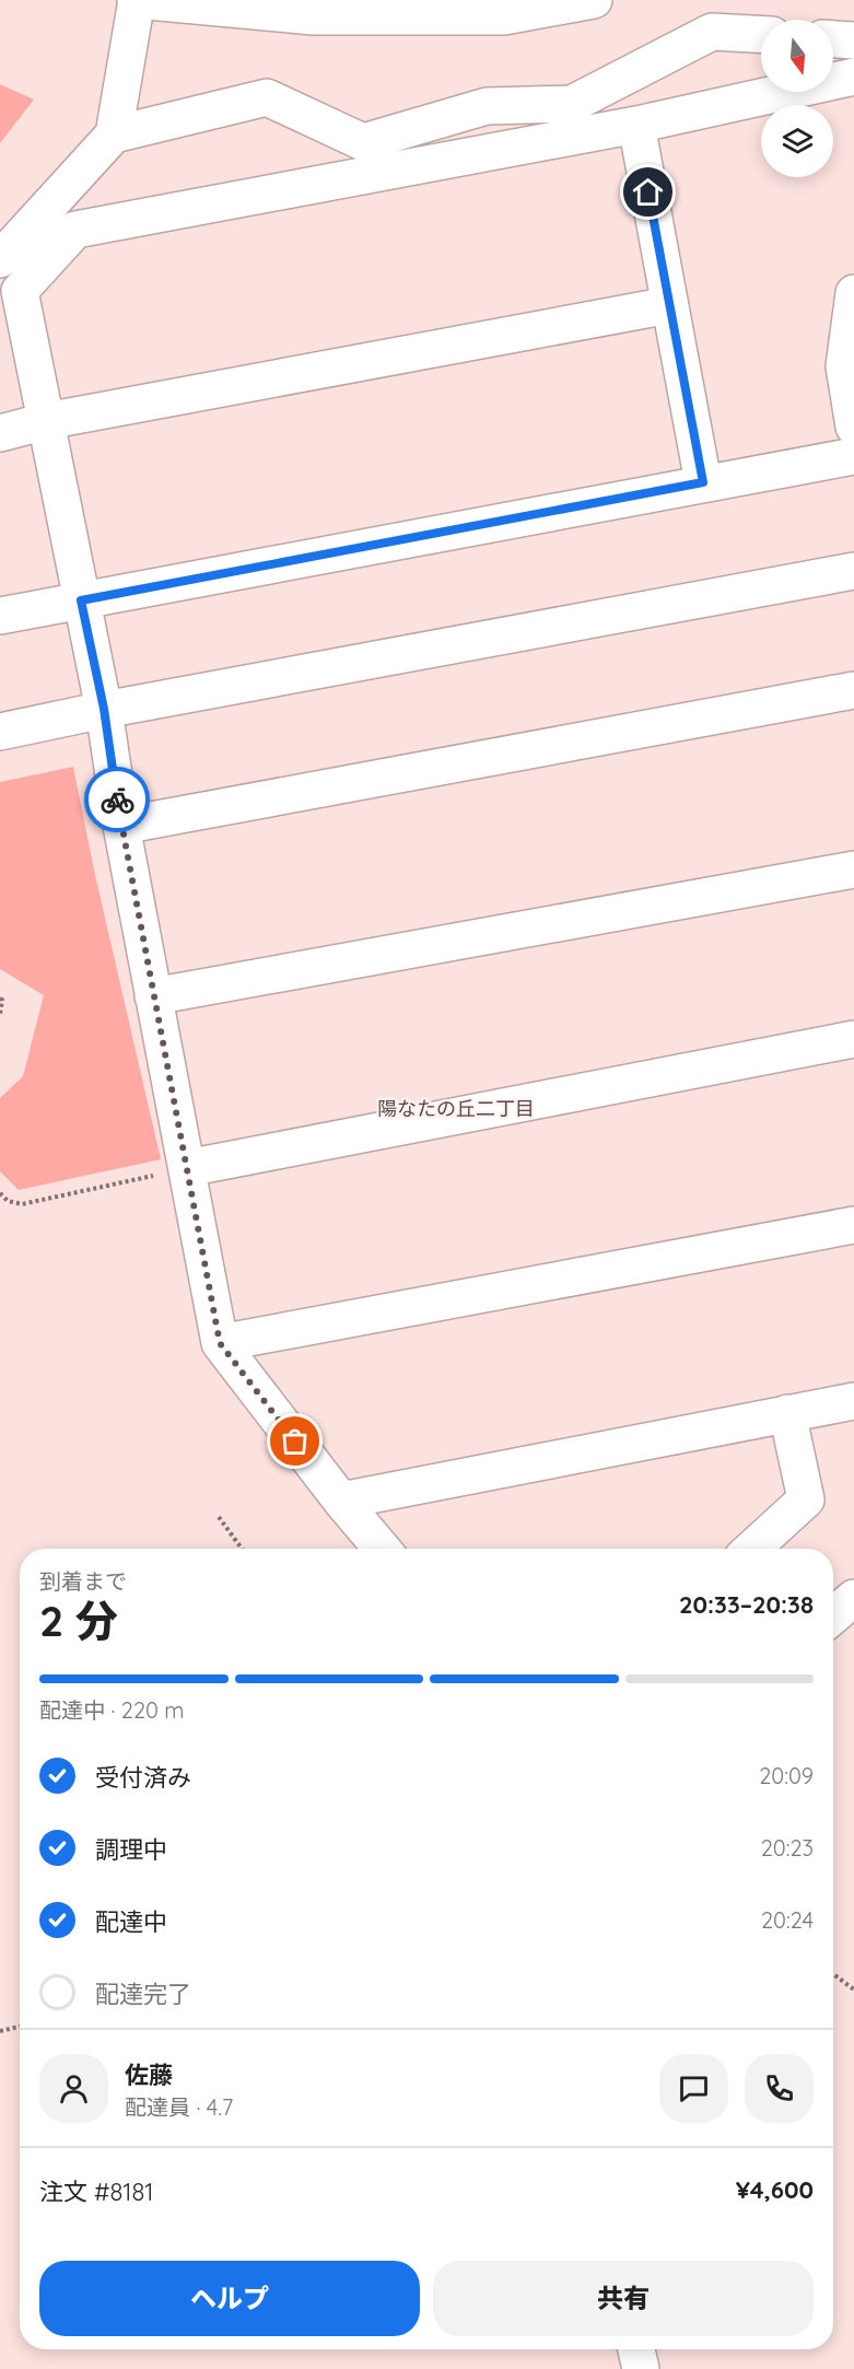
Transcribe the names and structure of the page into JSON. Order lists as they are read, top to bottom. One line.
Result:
{"districts":["陽なたの丘二丁目"],"north":"bottom","page":{"heading":["2 分","到着まで","20:33–20:38"],"panel":["佐藤","配達員 · 4.7","注文 #8181","¥4,600"],"bar":"配達中 · 220 m","list":[["受付済み","20:09"],["調理中","20:23"],["配達中","20:24"],"配達完了"],"buttons":["ヘルプ","共有"]}}
